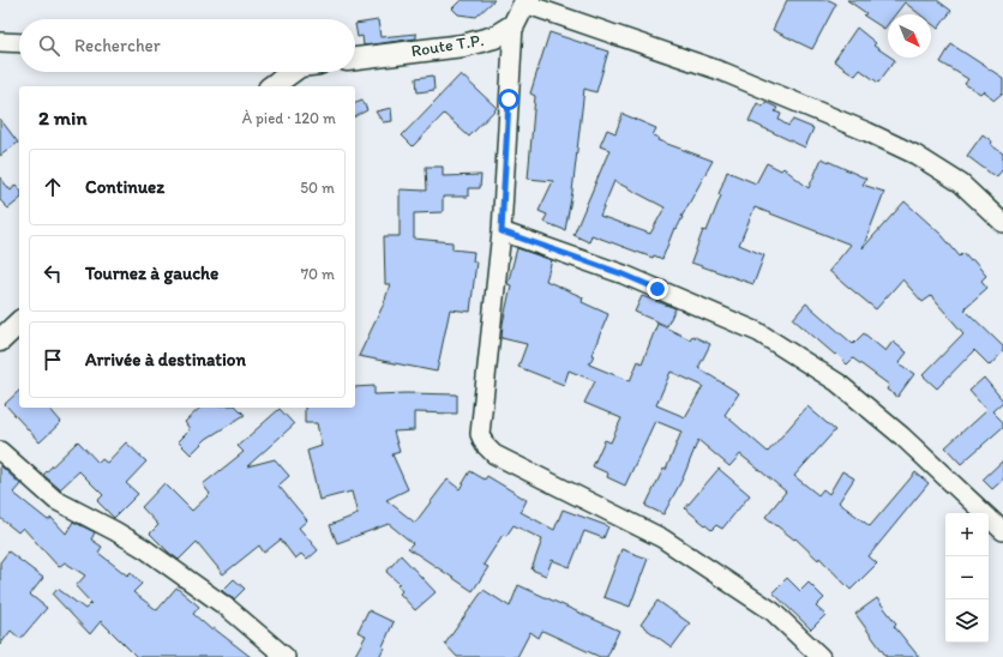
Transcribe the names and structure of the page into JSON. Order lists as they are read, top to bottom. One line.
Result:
{"streets":{"street":["Route T.P."]},"north":"bottom right","page":{"search":"Rechercher","heading":["2 min","À pied · 120 m"],"list":[["Continuez","50 m"],["Tournez à gauche","70 m"],"Arrivée à destination"],"map_buttons":["+","−"]}}
